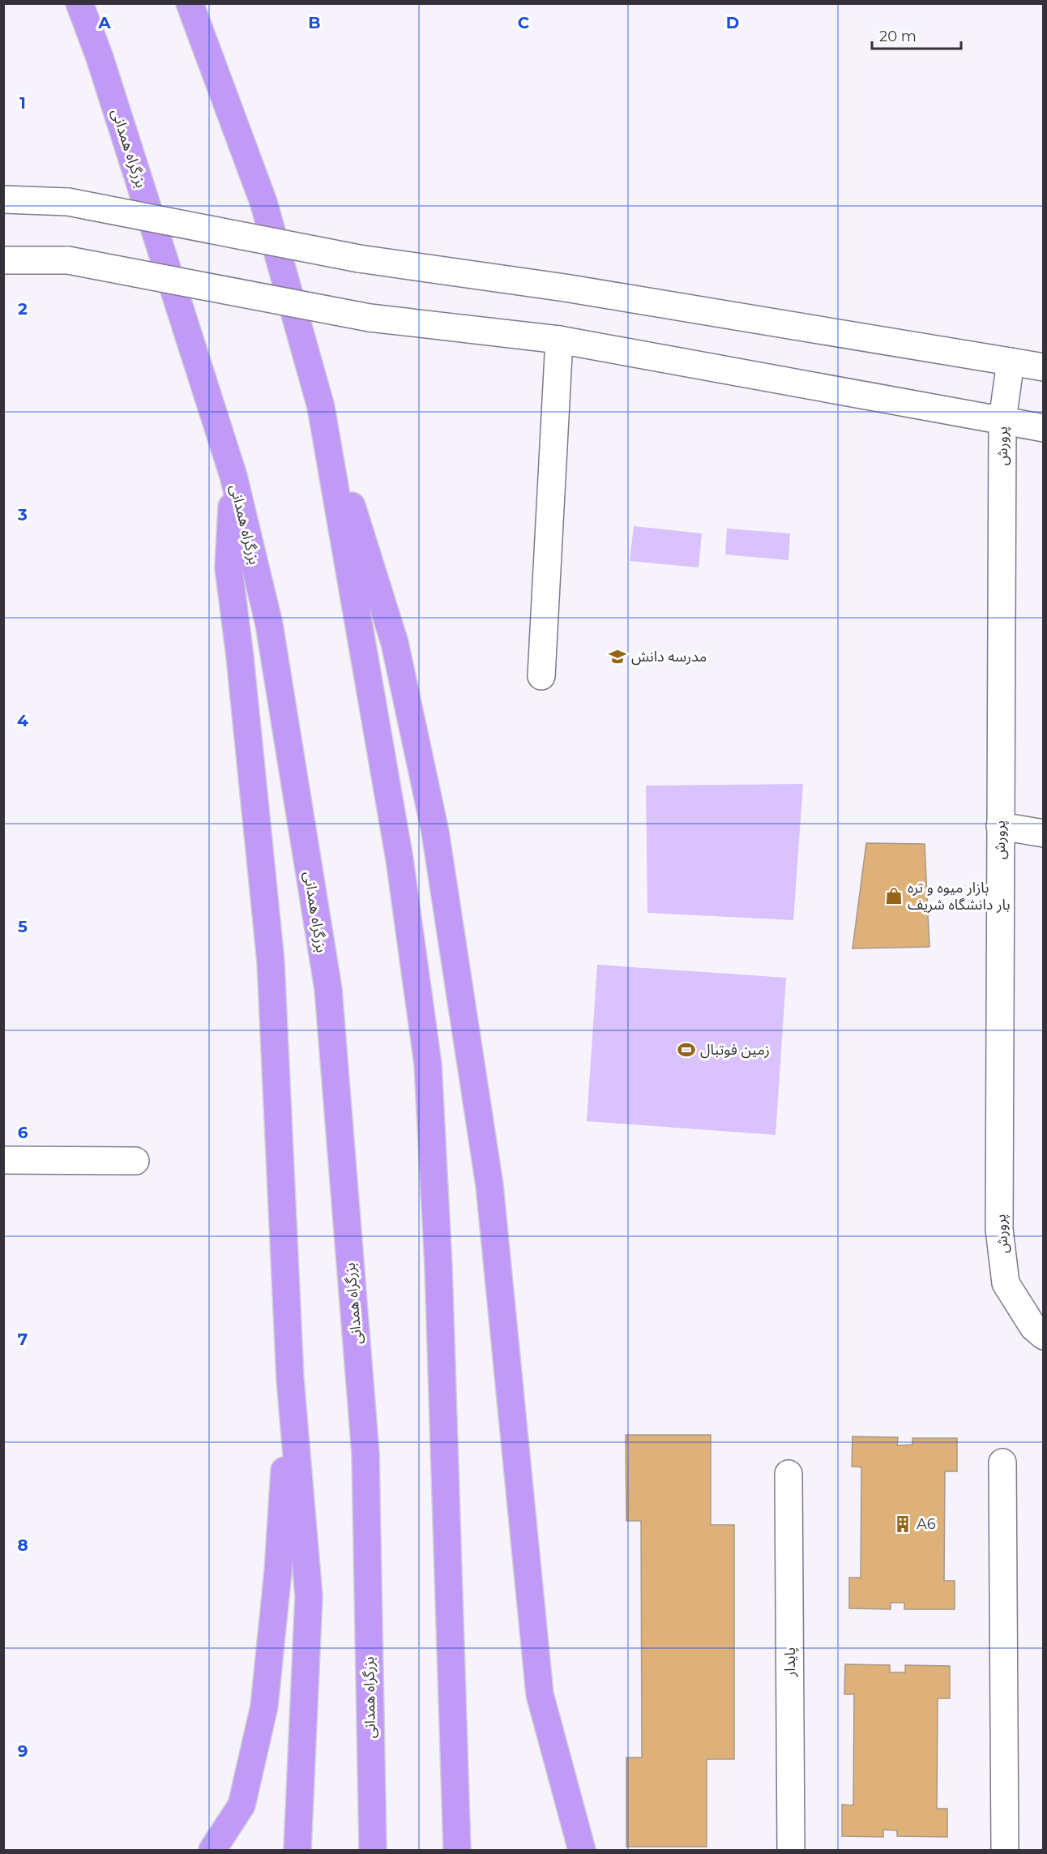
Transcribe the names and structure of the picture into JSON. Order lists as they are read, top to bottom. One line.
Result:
{"streets":{"highway":["بزرگراه همدانی"],"street":["پرورش","پایدار"]},"places":{"school or university":["مدرسه دانش"],"shop":["بازار میوه و تره بار دانشگاه شریف"],"sports":["زمین فوتبال"],"building":["A6"]},"scale_bar":"20 m","grid":{"columns":["A","B","C","D"],"rows":["1","2","3","4","5","6","7","8","9"]}}
